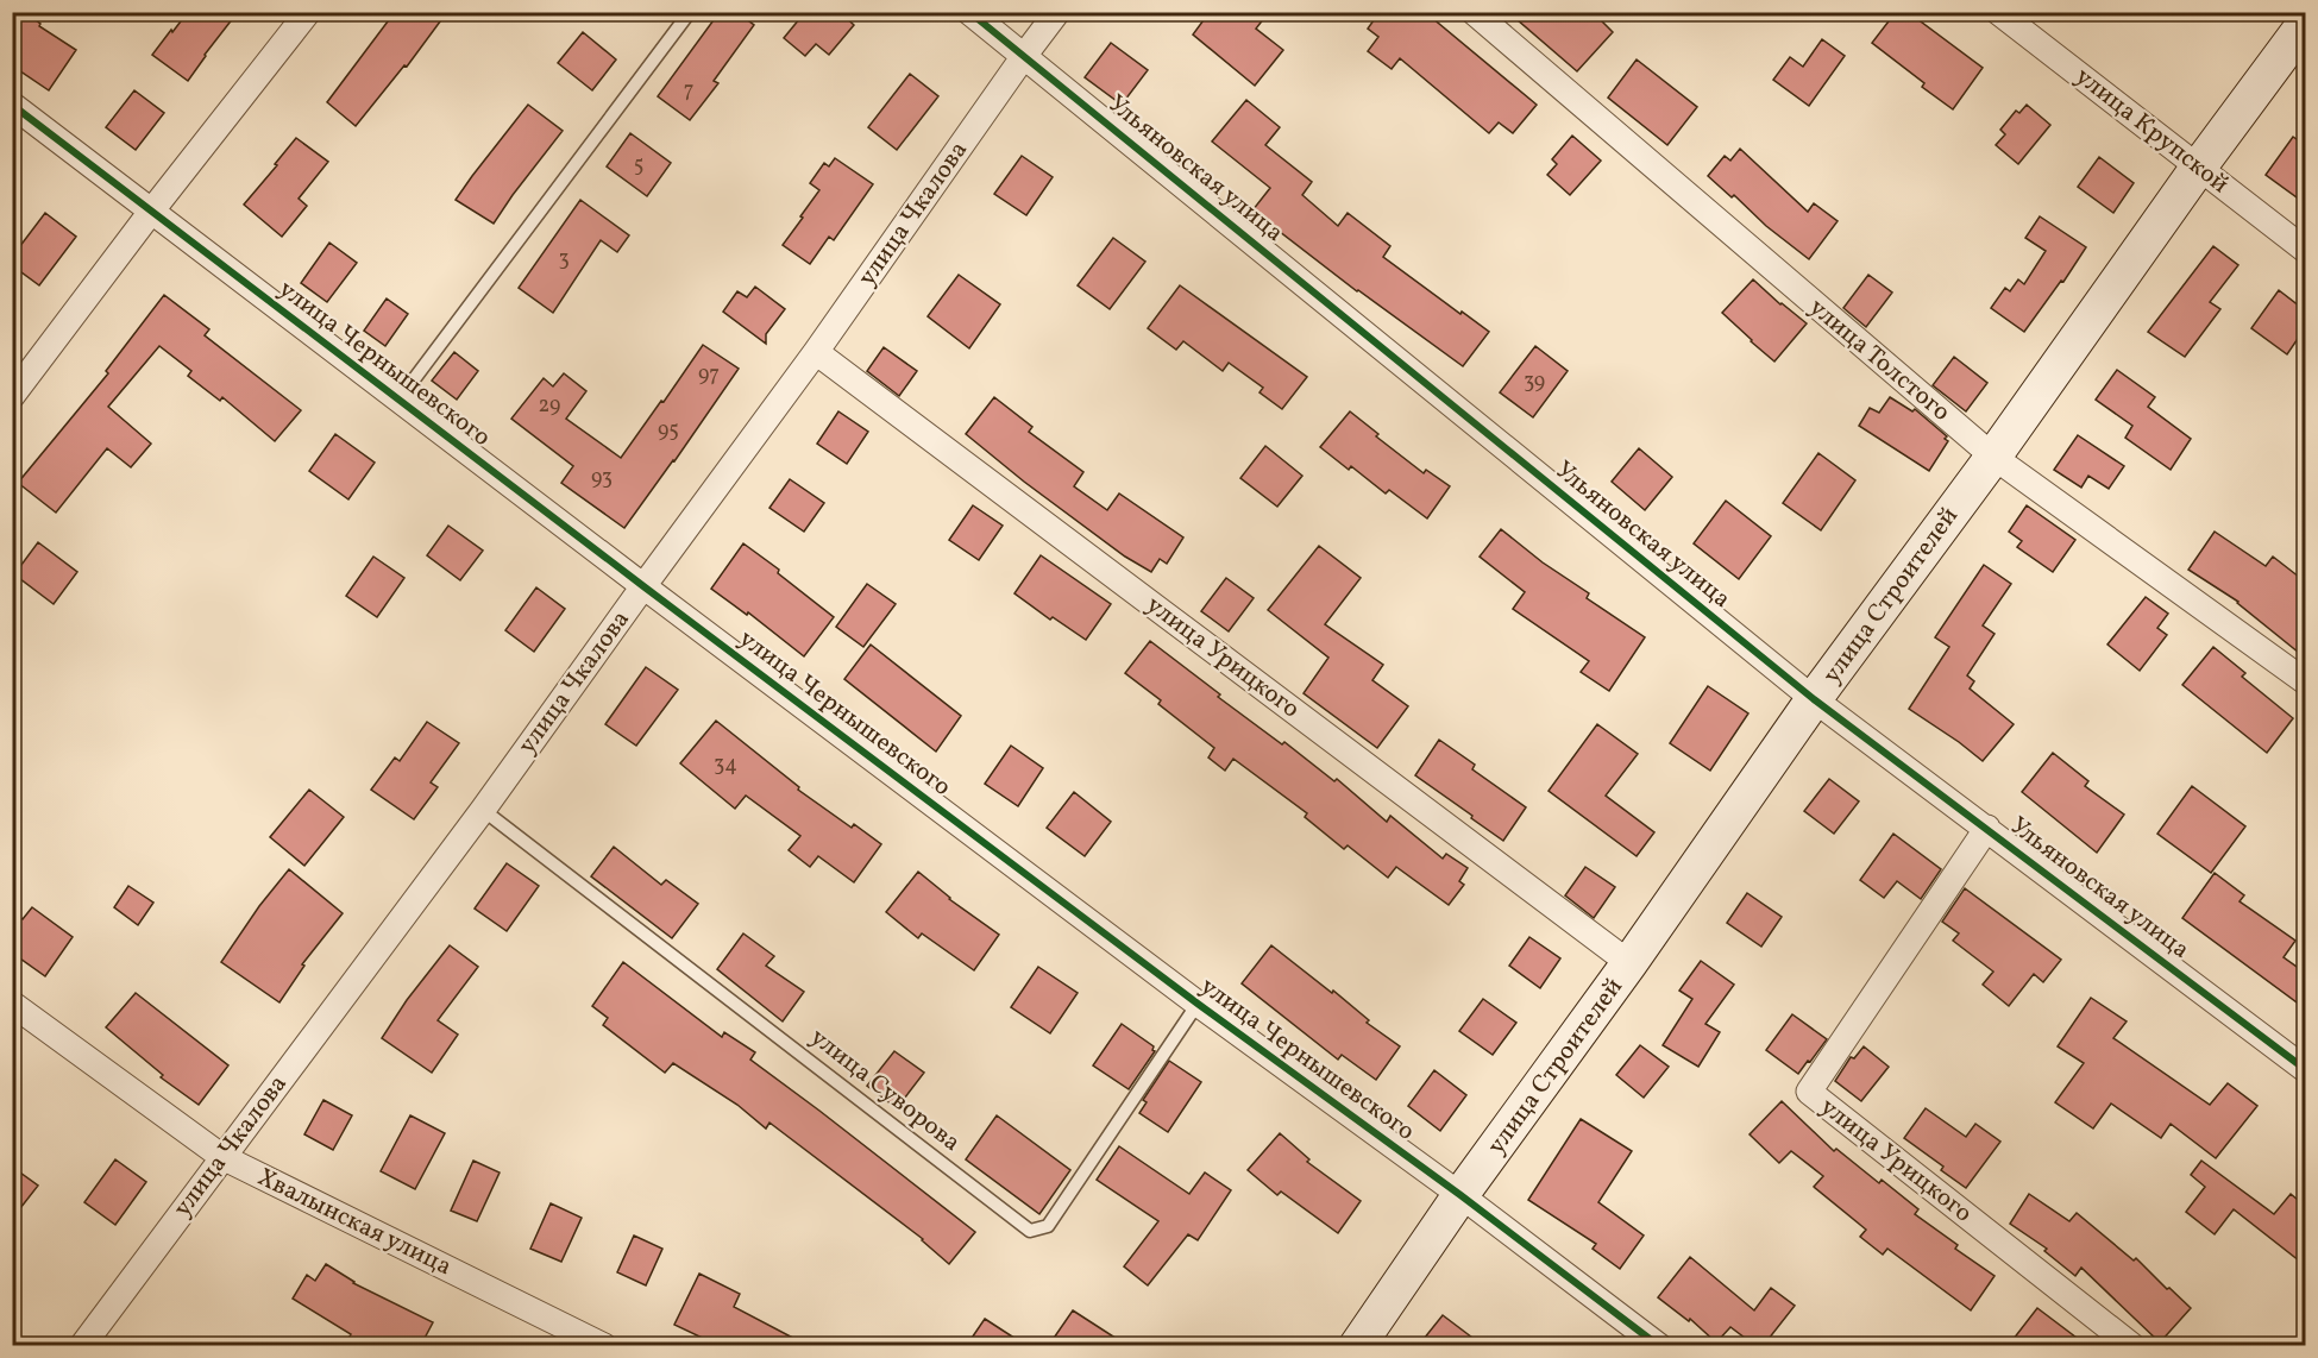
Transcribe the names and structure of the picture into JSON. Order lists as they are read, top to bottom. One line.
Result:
{"streets":{"street":["улица Крупской","Ульяновская улица","улица Чкалова","улица Толстого","улица Чернышевского","улица Строителей","улица Урицкого","Хвалынская улица"],"lane":["улица Суворова"]},"crossings":[["улица Крупской","улица Строителей"],["Ульяновская улица","улица Чкалова"],["Ульяновская улица","улица Строителей"],["Ульяновская улица","улица Урицкого"],["улица Чкалова","улица Чернышевского"],["улица Чкалова","улица Урицкого"],["улица Чкалова","улица Суворова"],["улица Чкалова","Хвалынская улица"],["улица Толстого","улица Строителей"],["улица Чернышевского","улица Строителей"],["улица Чернышевского","улица Суворова"],["улица Строителей","улица Урицкого"]],"house_numbers":["7","5","3","97","39","29","95","93","34"]}
